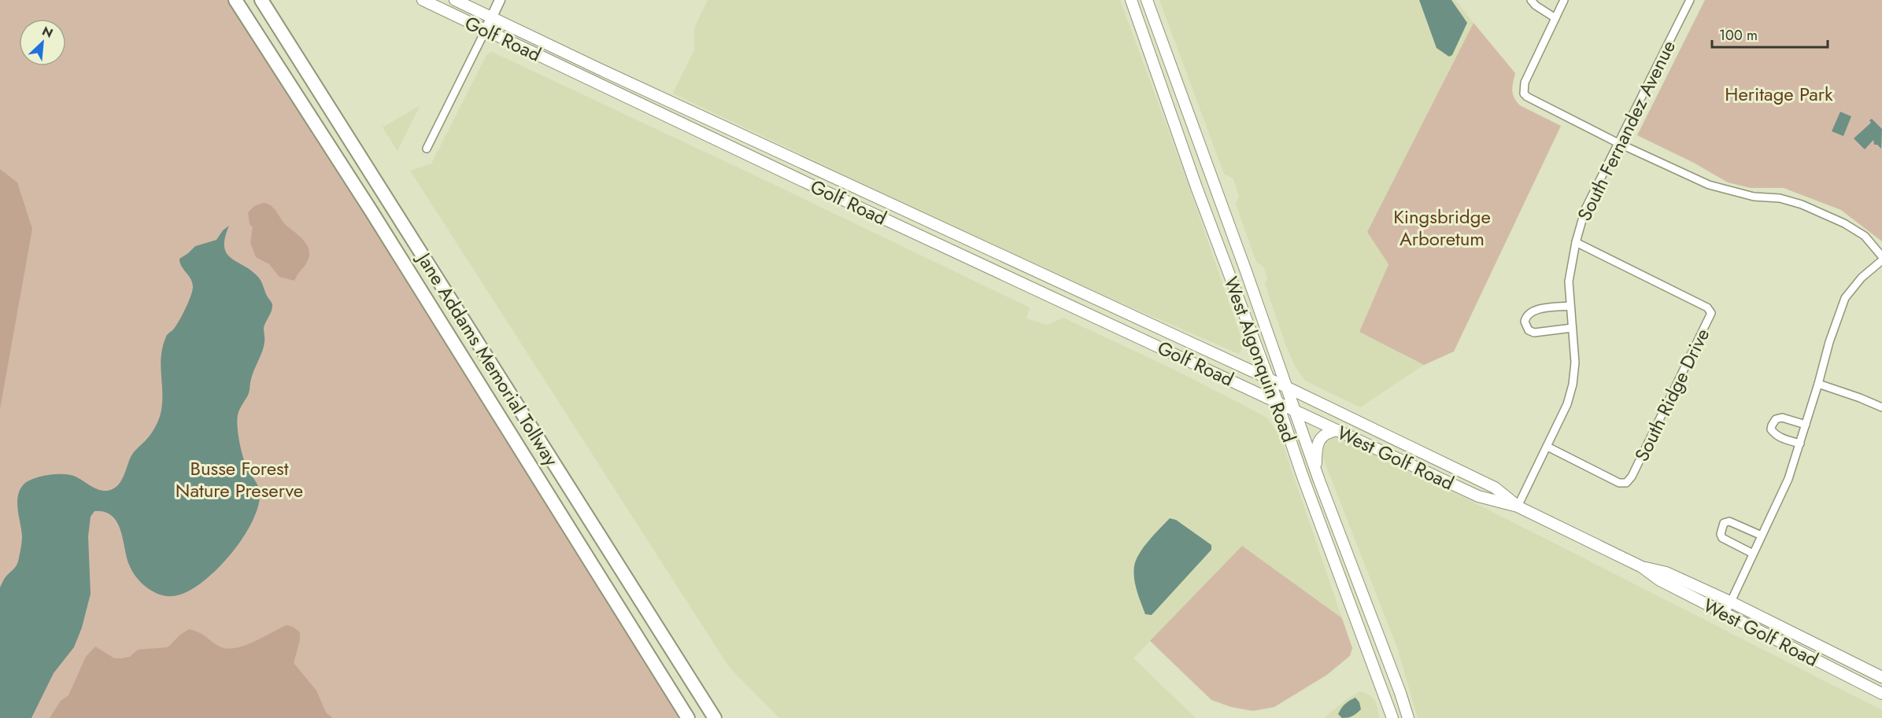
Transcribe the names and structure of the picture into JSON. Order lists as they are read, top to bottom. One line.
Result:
{"streets":{"highway":["Jane Addams Memorial Tollway"],"main road":["Golf Road","West Algonquin Road","West Golf Road"],"street":["South Fernandez Avenue","South Ridge Drive"]},"crossings":[["Golf Road","West Algonquin Road"],["Golf Road","West Golf Road"],["South Fernandez Avenue","South Ridge Drive"],["South Fernandez Avenue","West Golf Road"],["West Algonquin Road","West Golf Road"]],"parks":["Heritage Park","Kingsbridge Arboretum","Busse Forest Nature Preserve"],"scale_bar":"100 m","north":"top right"}
